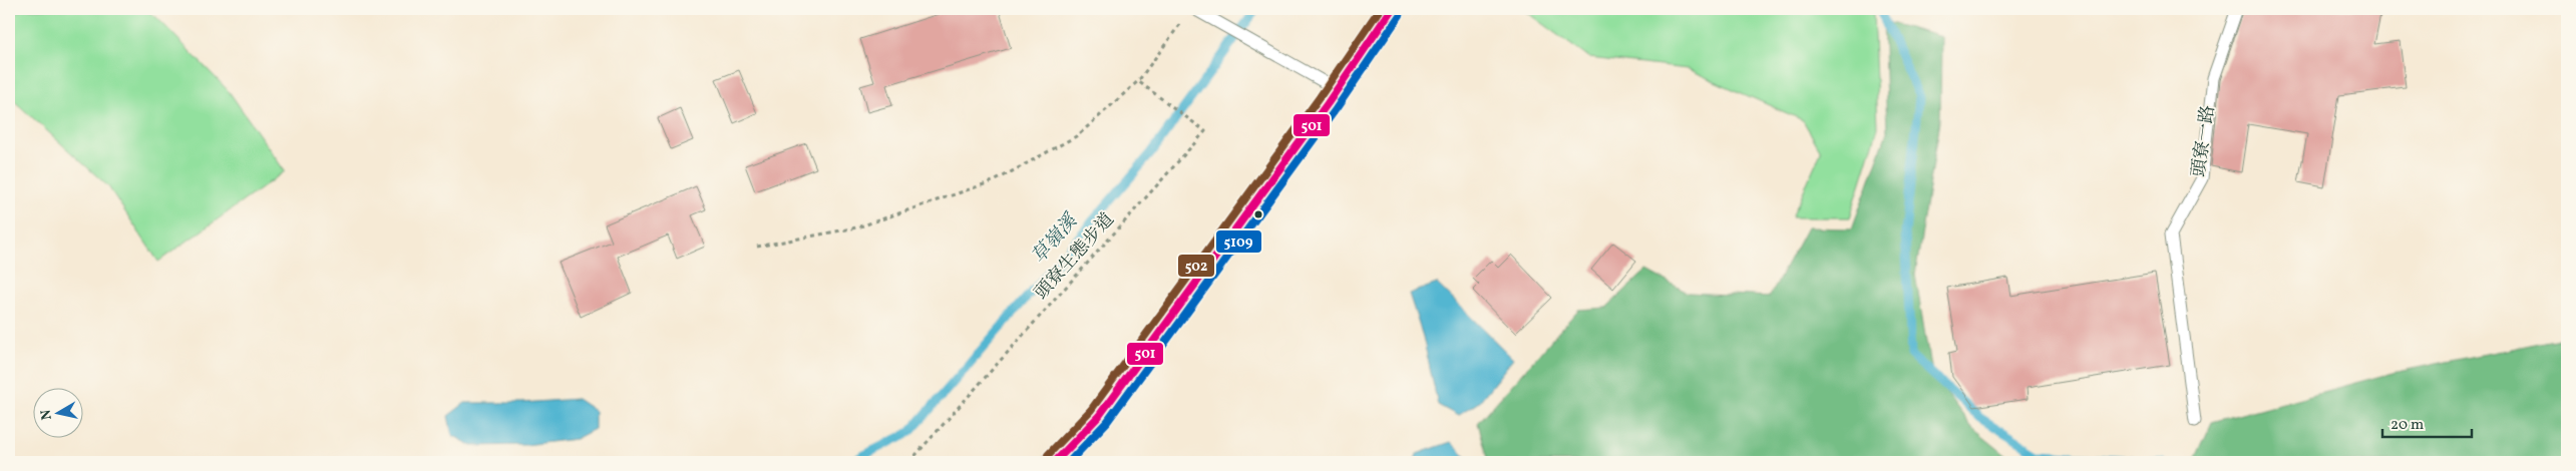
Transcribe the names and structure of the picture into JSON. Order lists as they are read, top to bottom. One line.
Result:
{"streets":{"lane":["頭寮一路"],"path":["頭寮生態步道"]},"water":["草嶺溪"],"lines":["transit line 501","transit line 502","transit line 5109"],"scale_bar":"20 m","north":"left"}
